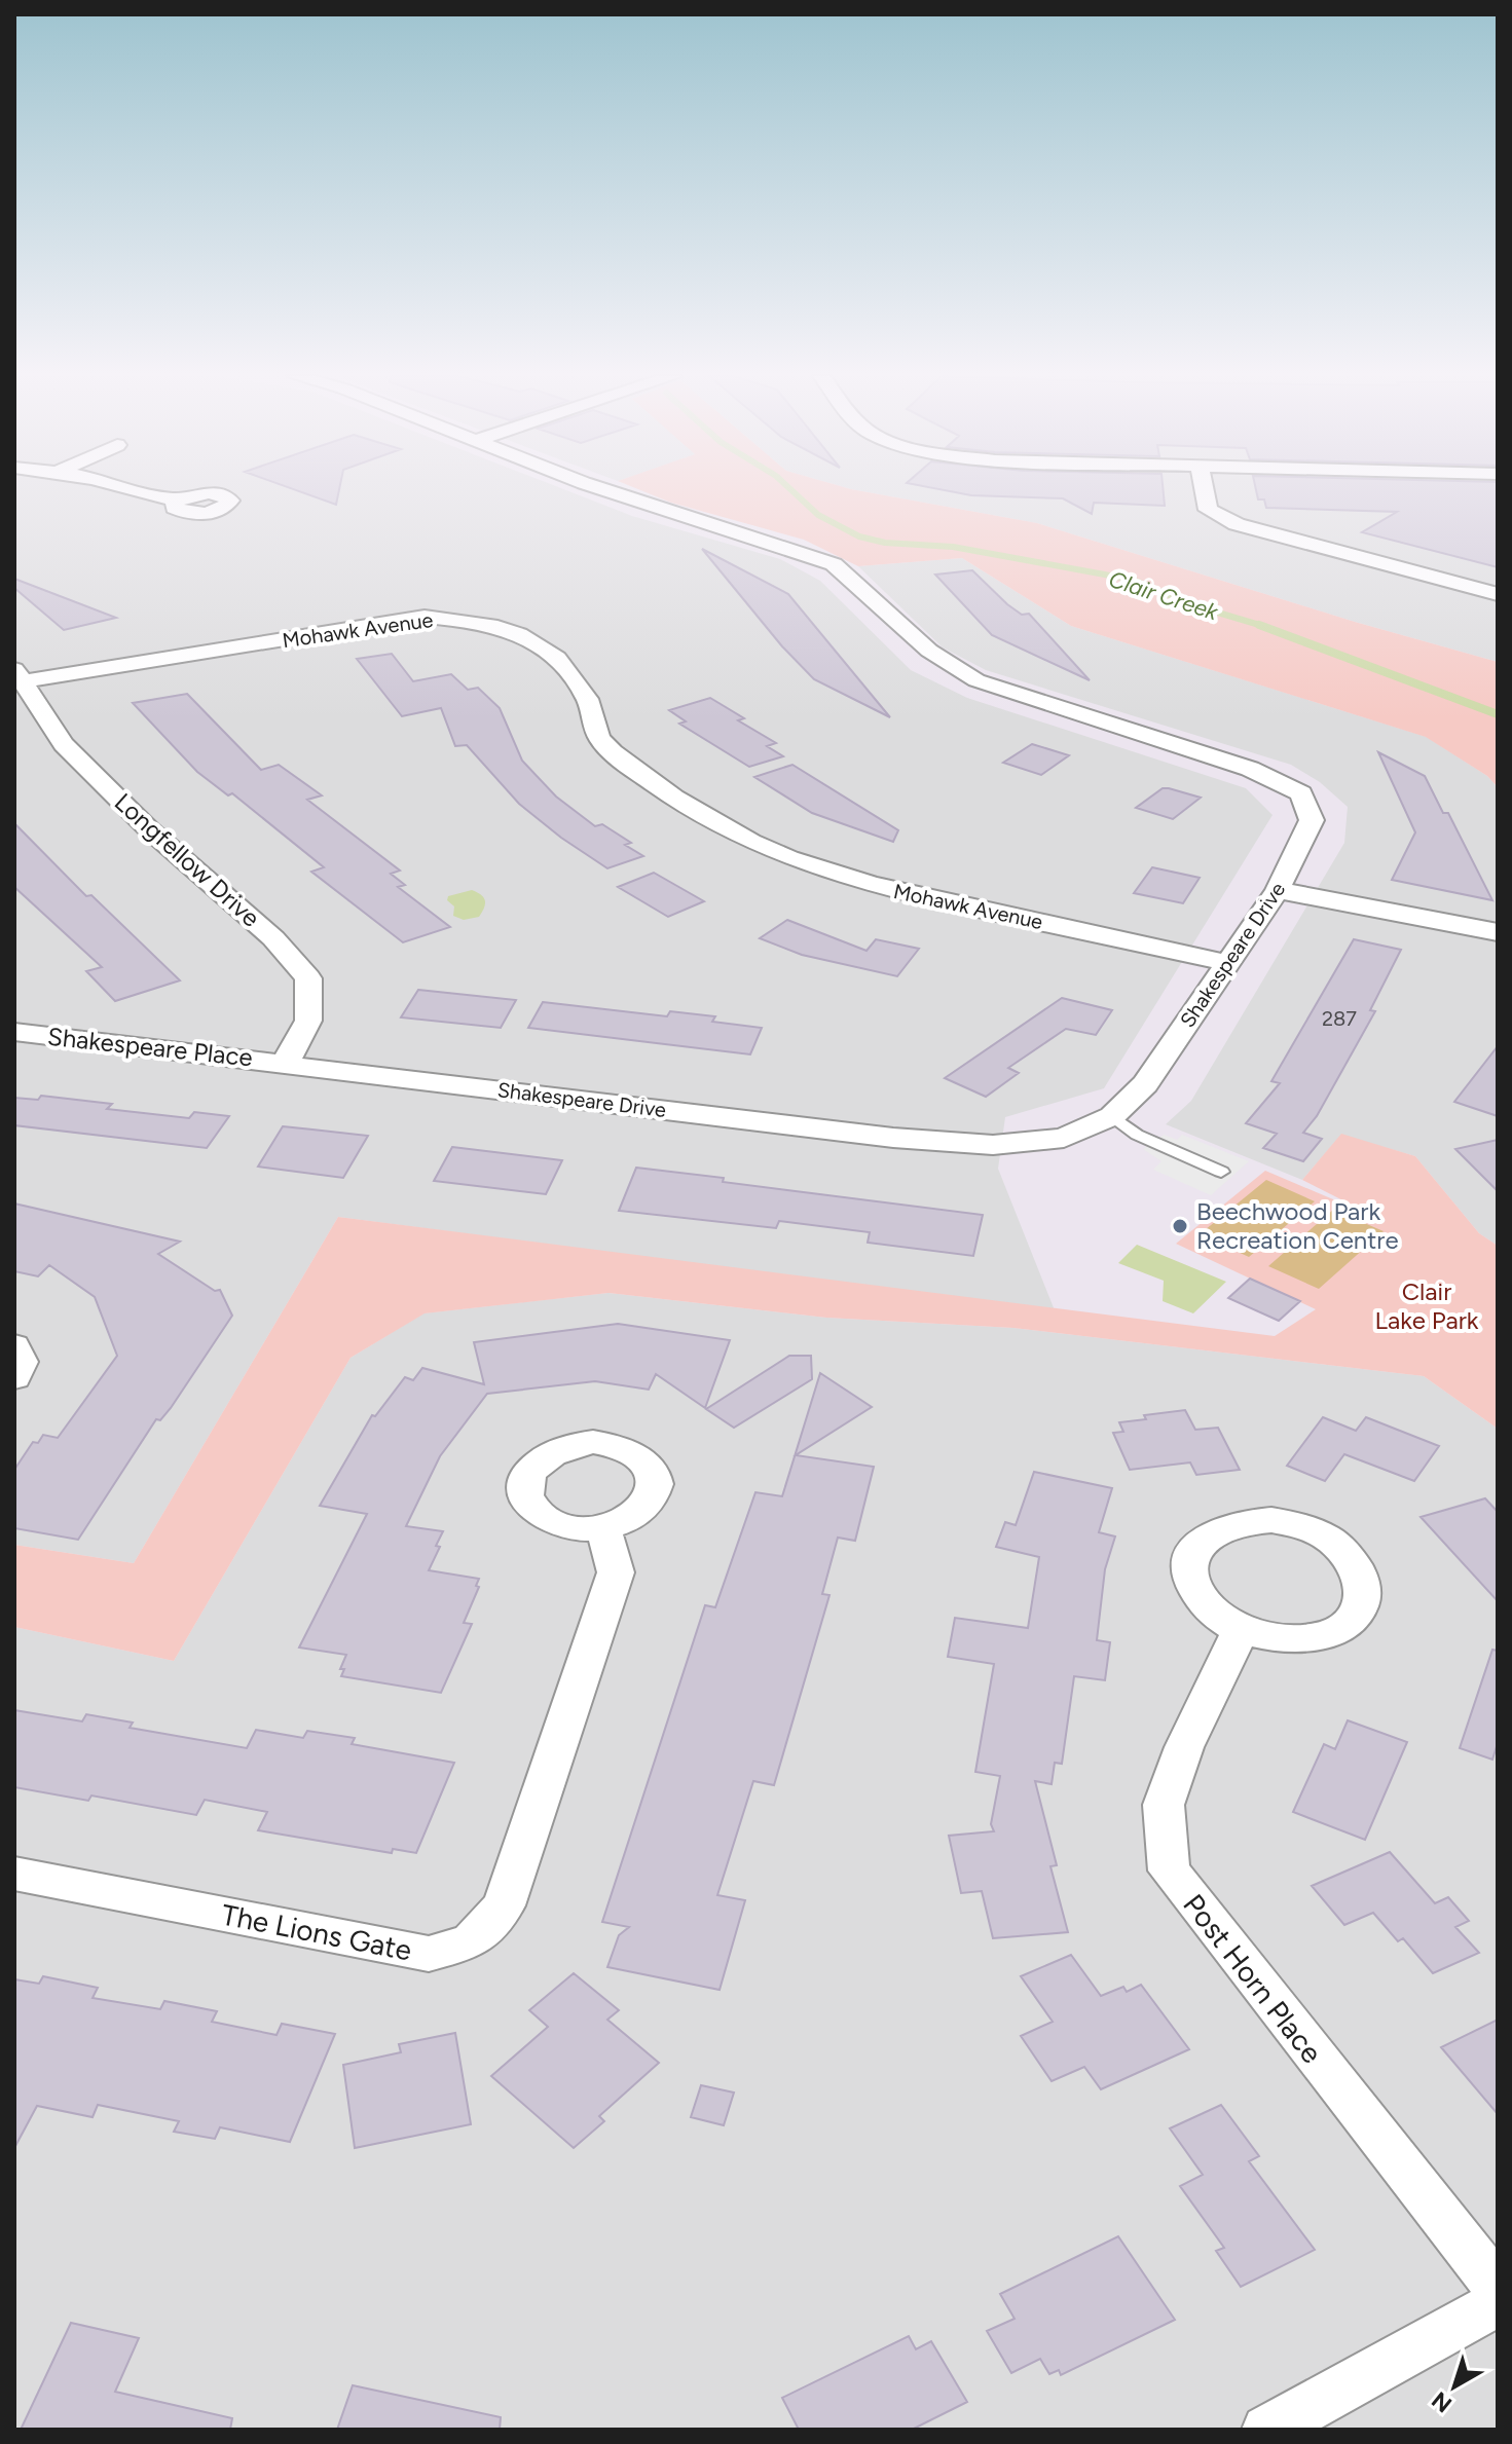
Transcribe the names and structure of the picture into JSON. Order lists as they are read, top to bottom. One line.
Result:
{"streets":{"street":["Mohawk Avenue","Longfellow Drive","Shakespeare Drive","Shakespeare Place","The Lions Gate","Post Horn Place"]},"crossings":[["Mohawk Avenue","Longfellow Drive"],["Mohawk Avenue","Shakespeare Drive"],["Longfellow Drive","Shakespeare Drive"],["Longfellow Drive","Shakespeare Place"],["Shakespeare Drive","Shakespeare Place"]],"water":["Clair Creek"],"parks":["Clair Lake Park"],"places":["Beechwood Park Recreation Centre"],"house_numbers":["287"],"north":"bottom left"}
